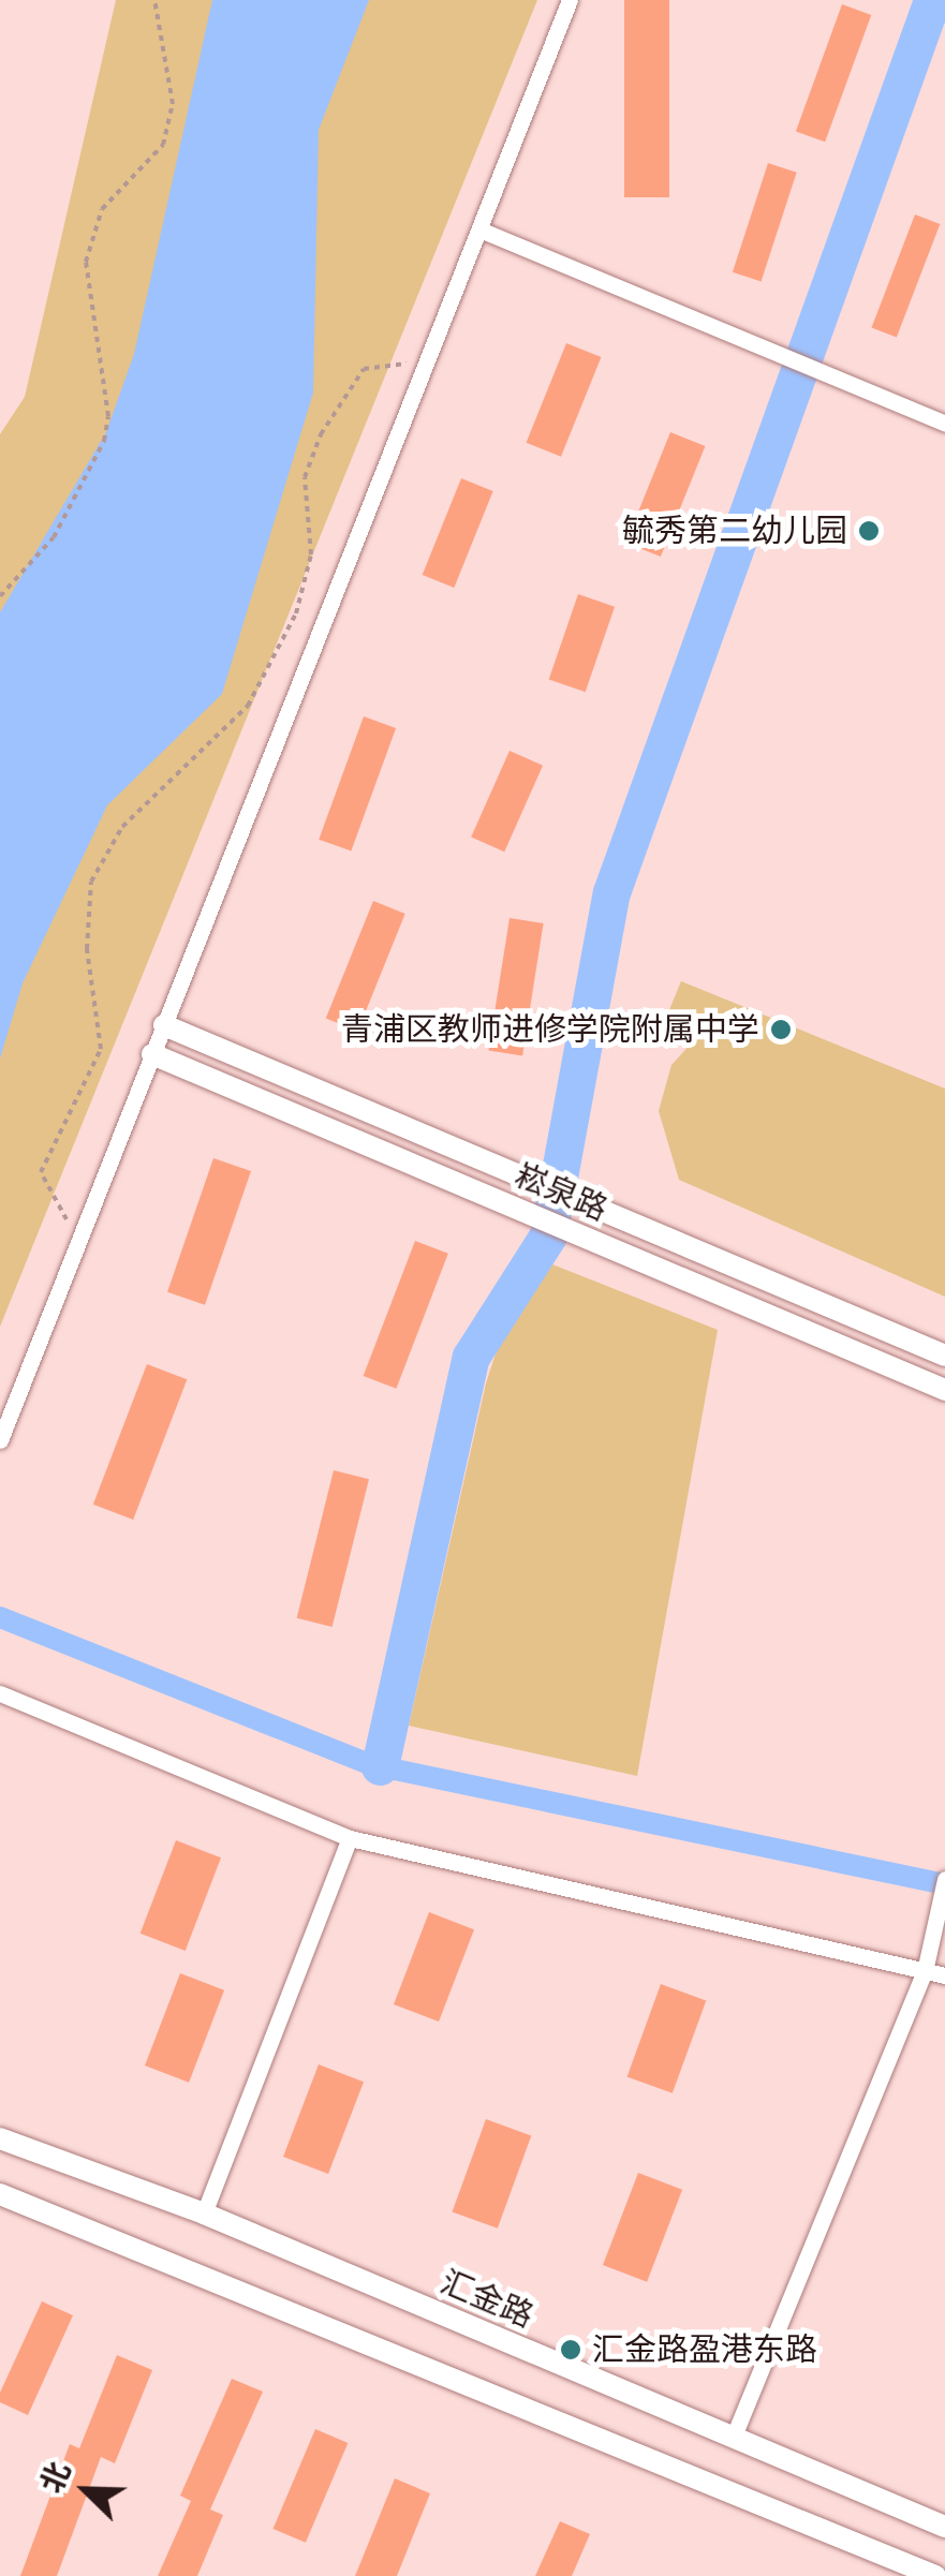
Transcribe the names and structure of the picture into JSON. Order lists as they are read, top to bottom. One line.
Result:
{"streets":{"main road":["崧泉路","汇金路"]},"places":["毓秀第二幼儿园","青浦区教师进修学院附属中学","汇金路盈港东路"],"north":"top left"}
